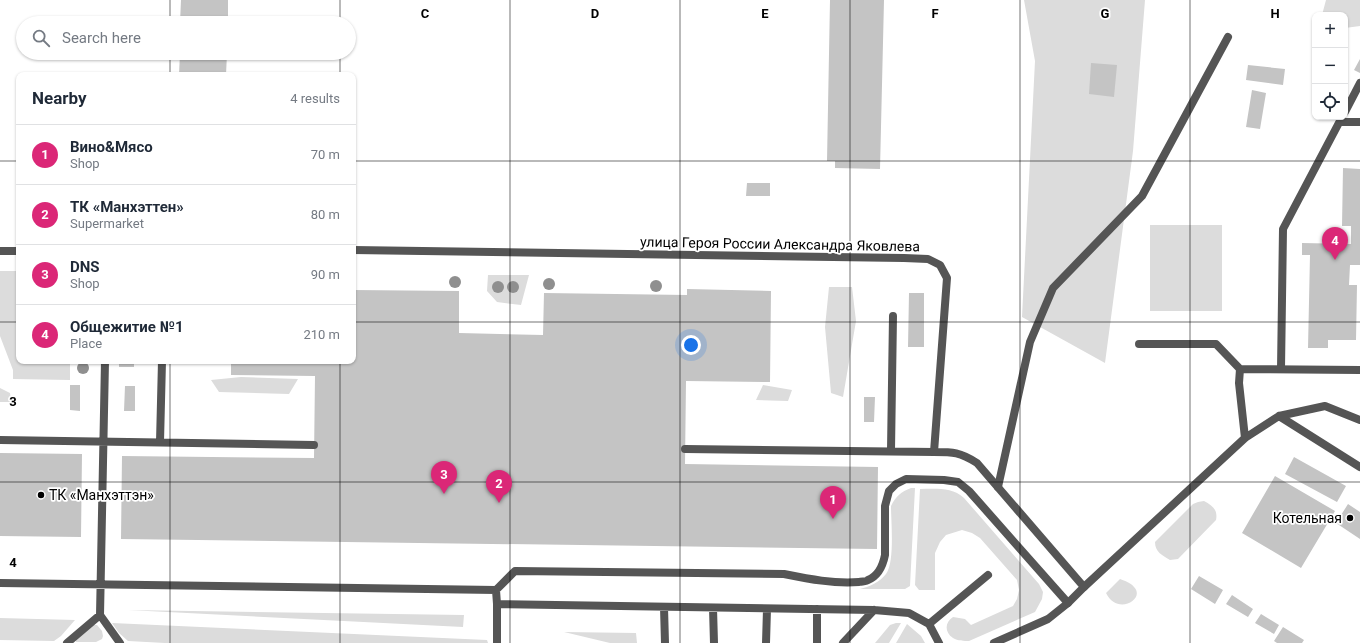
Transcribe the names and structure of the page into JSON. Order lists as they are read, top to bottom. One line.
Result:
{"streets":{"street":["улица Героя России Александра Яковлева"]},"places":["ТК «Манхэттэн»","Котельная"],"page":{"map_buttons":["+","−"],"search":"Search here","heading":["Nearby","4 results"],"list":[{"mark":"1","name":"Вино&Мясо","note":"Shop","value":"70 m"},{"mark":"2","name":"ТК «Манхэттен»","note":"Supermarket","value":"80 m"},{"mark":"3","name":"DNS","note":"Shop","value":"90 m"},{"mark":"4","name":"Общежитие №1","note":"Place","value":"210 m"}],"pins":["4","3","2","1"]},"grid":{"columns":["C","D","E","F","G","H"],"rows":["3","4"]}}
